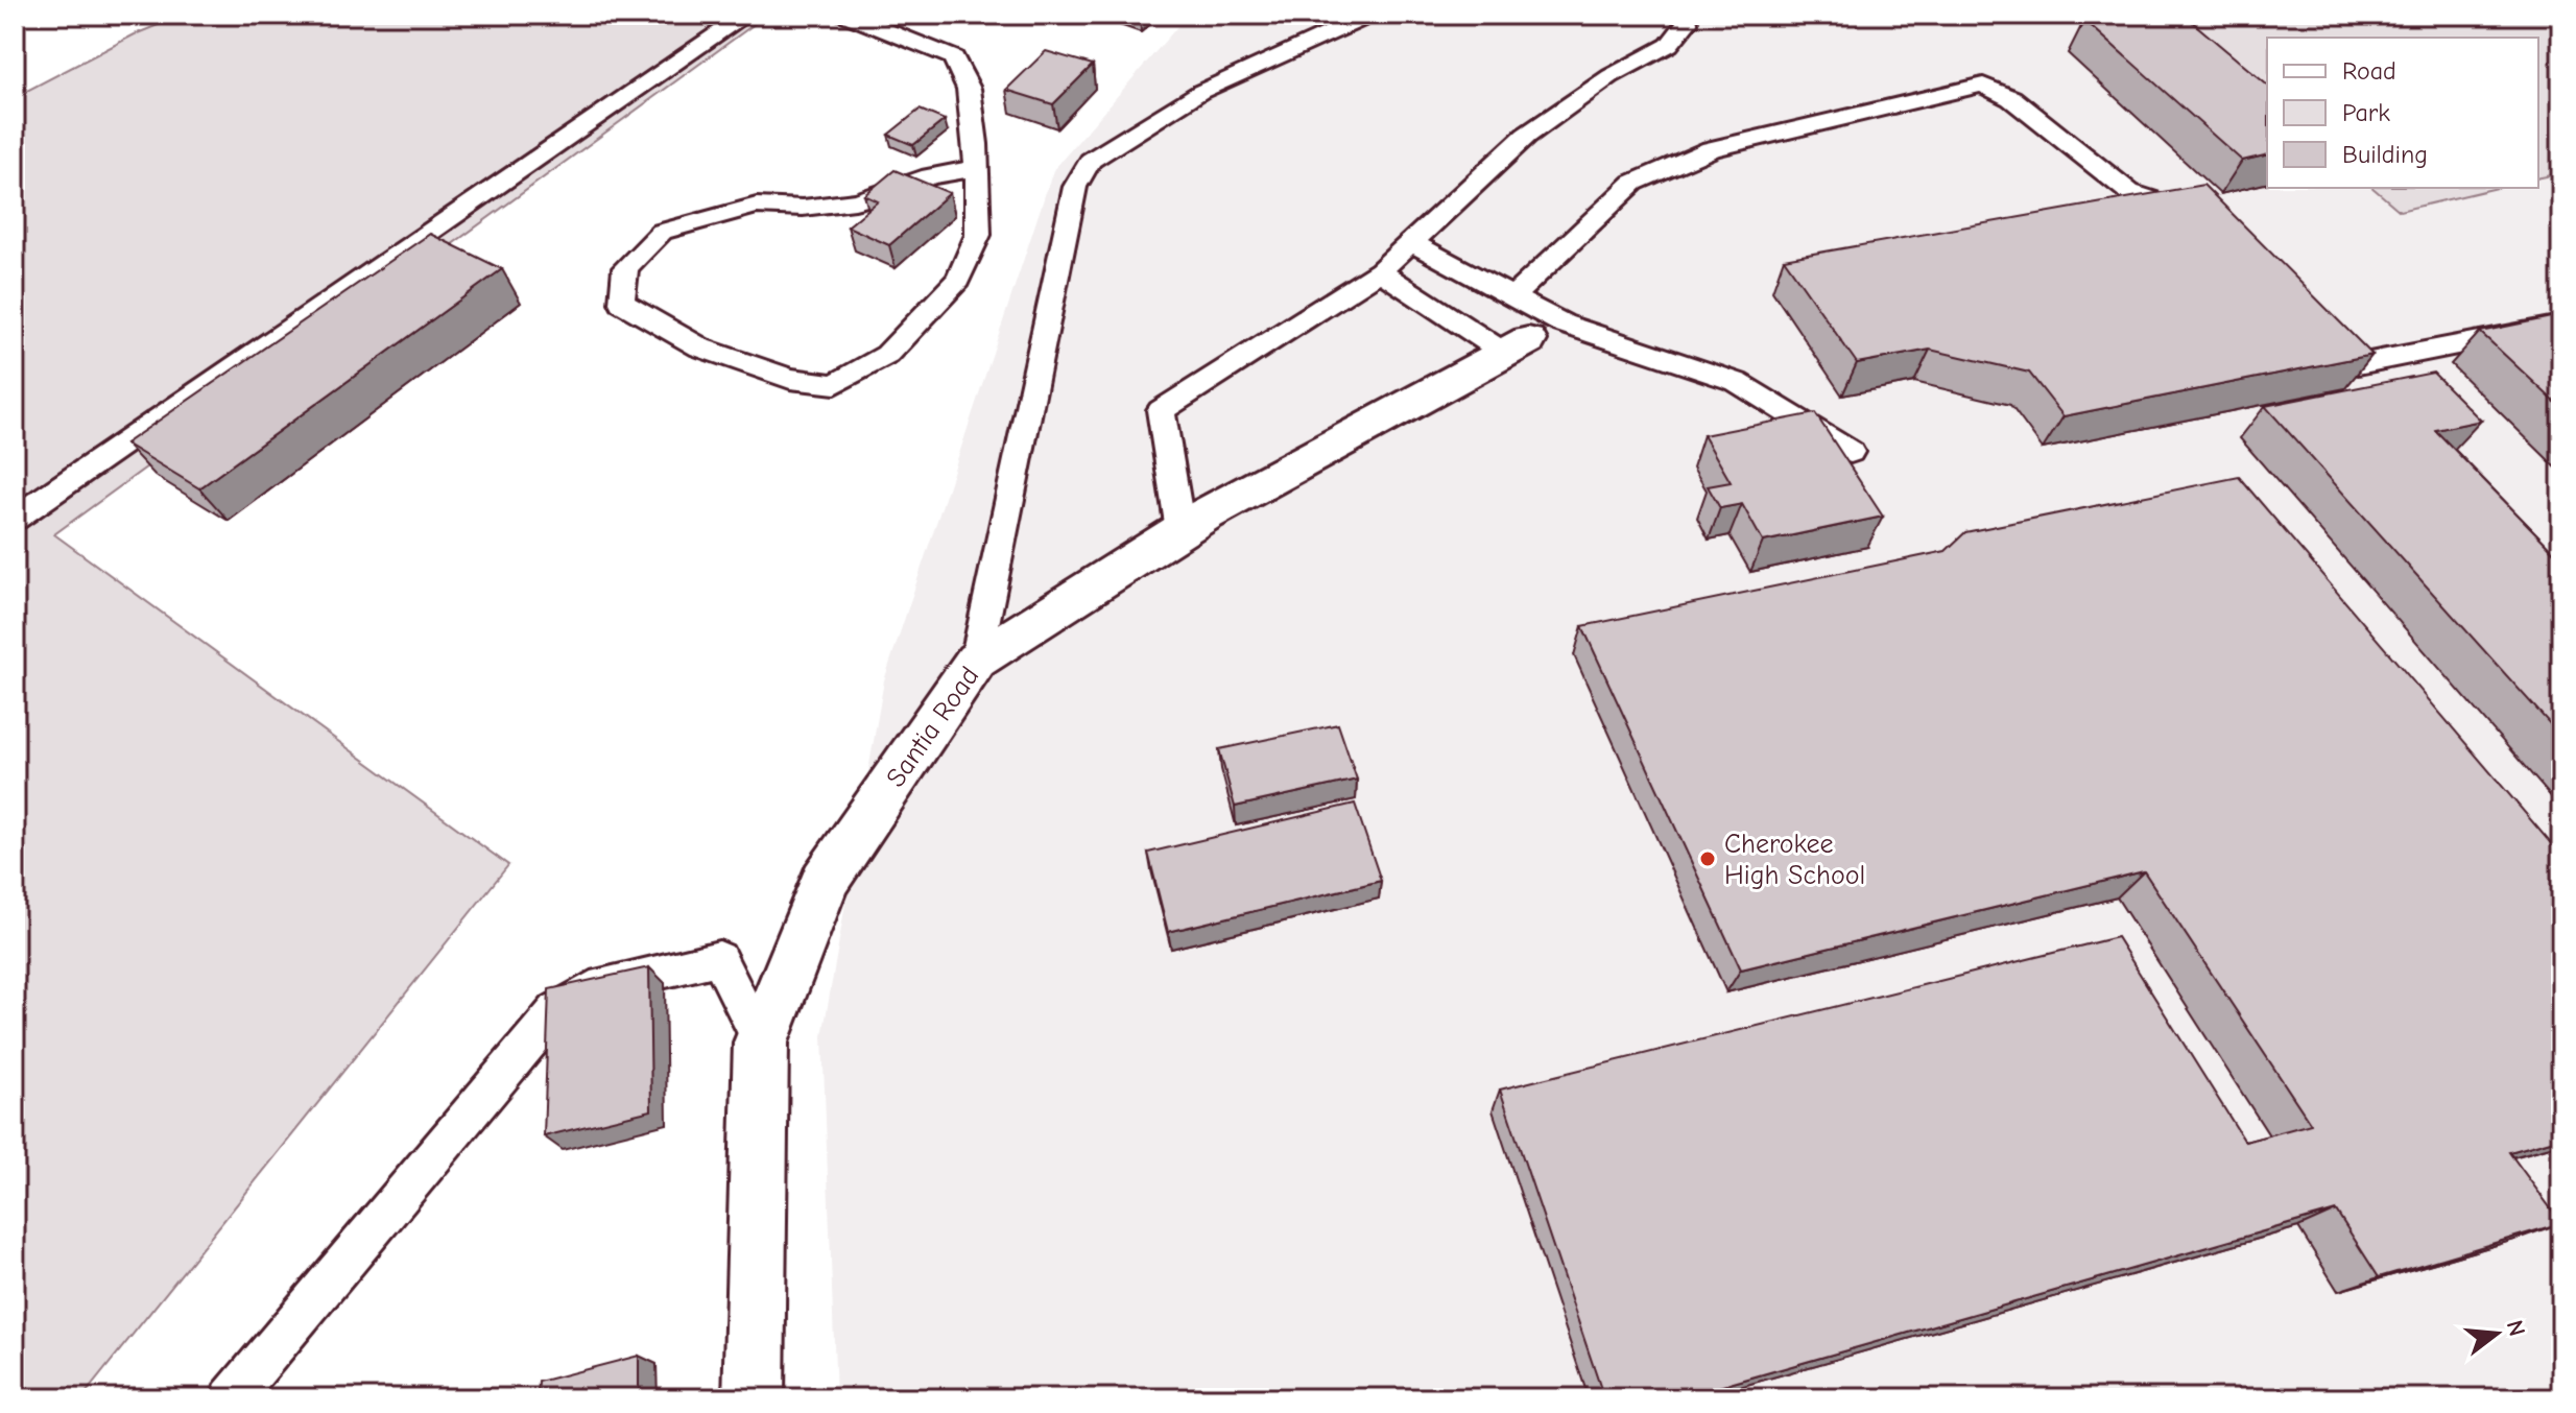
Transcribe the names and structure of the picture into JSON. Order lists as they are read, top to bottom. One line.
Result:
{"streets":{"street":["Santia Road"]},"places":["Cherokee High School"],"legend":["Road","Park","Building"],"north":"right"}
